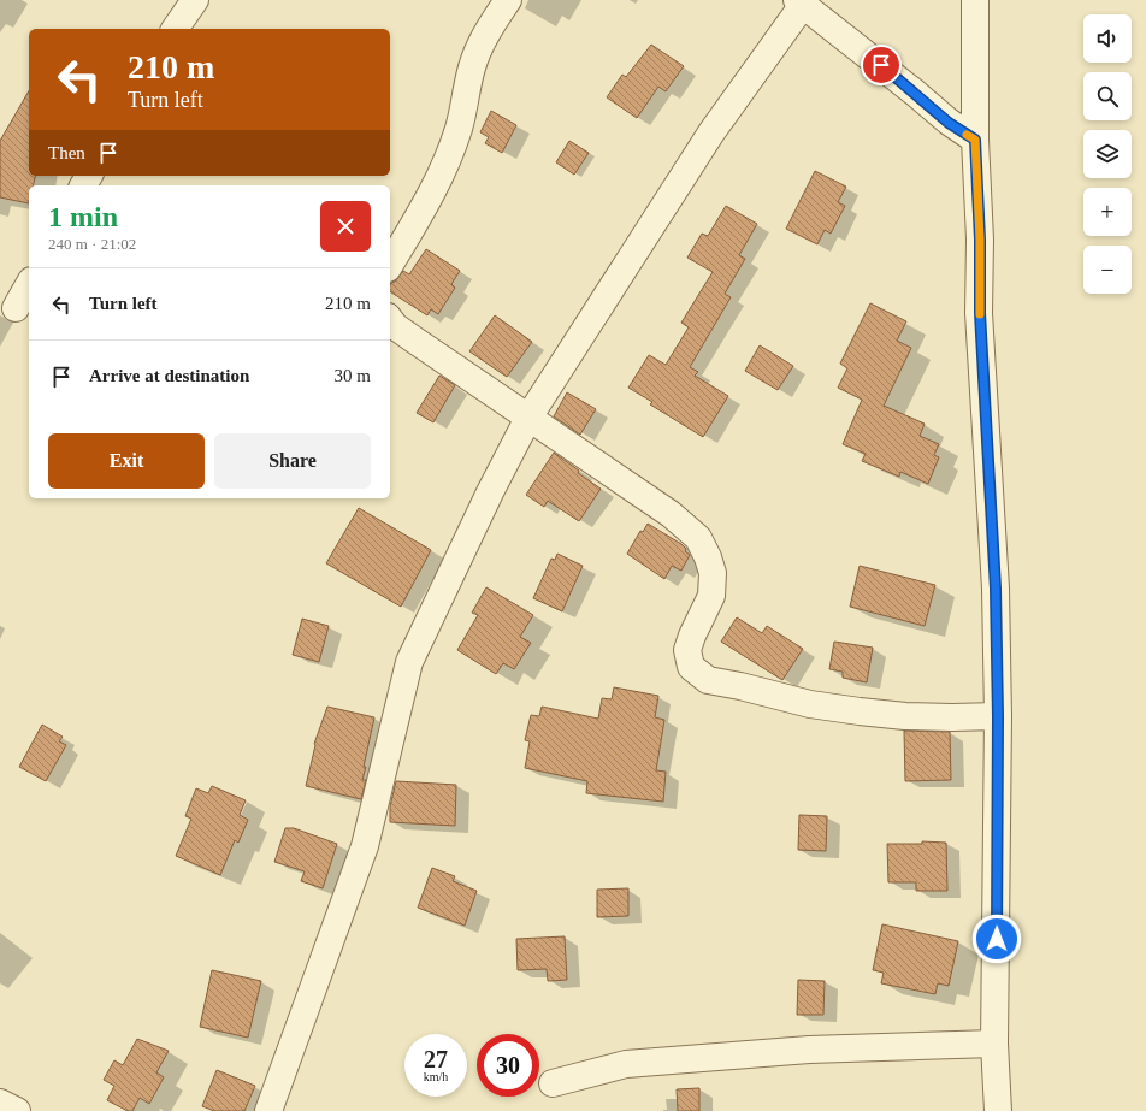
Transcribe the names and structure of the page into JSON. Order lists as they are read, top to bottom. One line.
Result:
{"page":{"map_buttons":["+","−"],"turn":["210 m","Turn left"],"then":"Then","heading":["1 min","240 m · 21:02"],"list":[{"name":"Turn left","value":"210 m"},{"name":"Arrive at destination","value":"30 m"}],"buttons":["Exit","Share"],"speed":"27 km/h","limit":"30"}}
